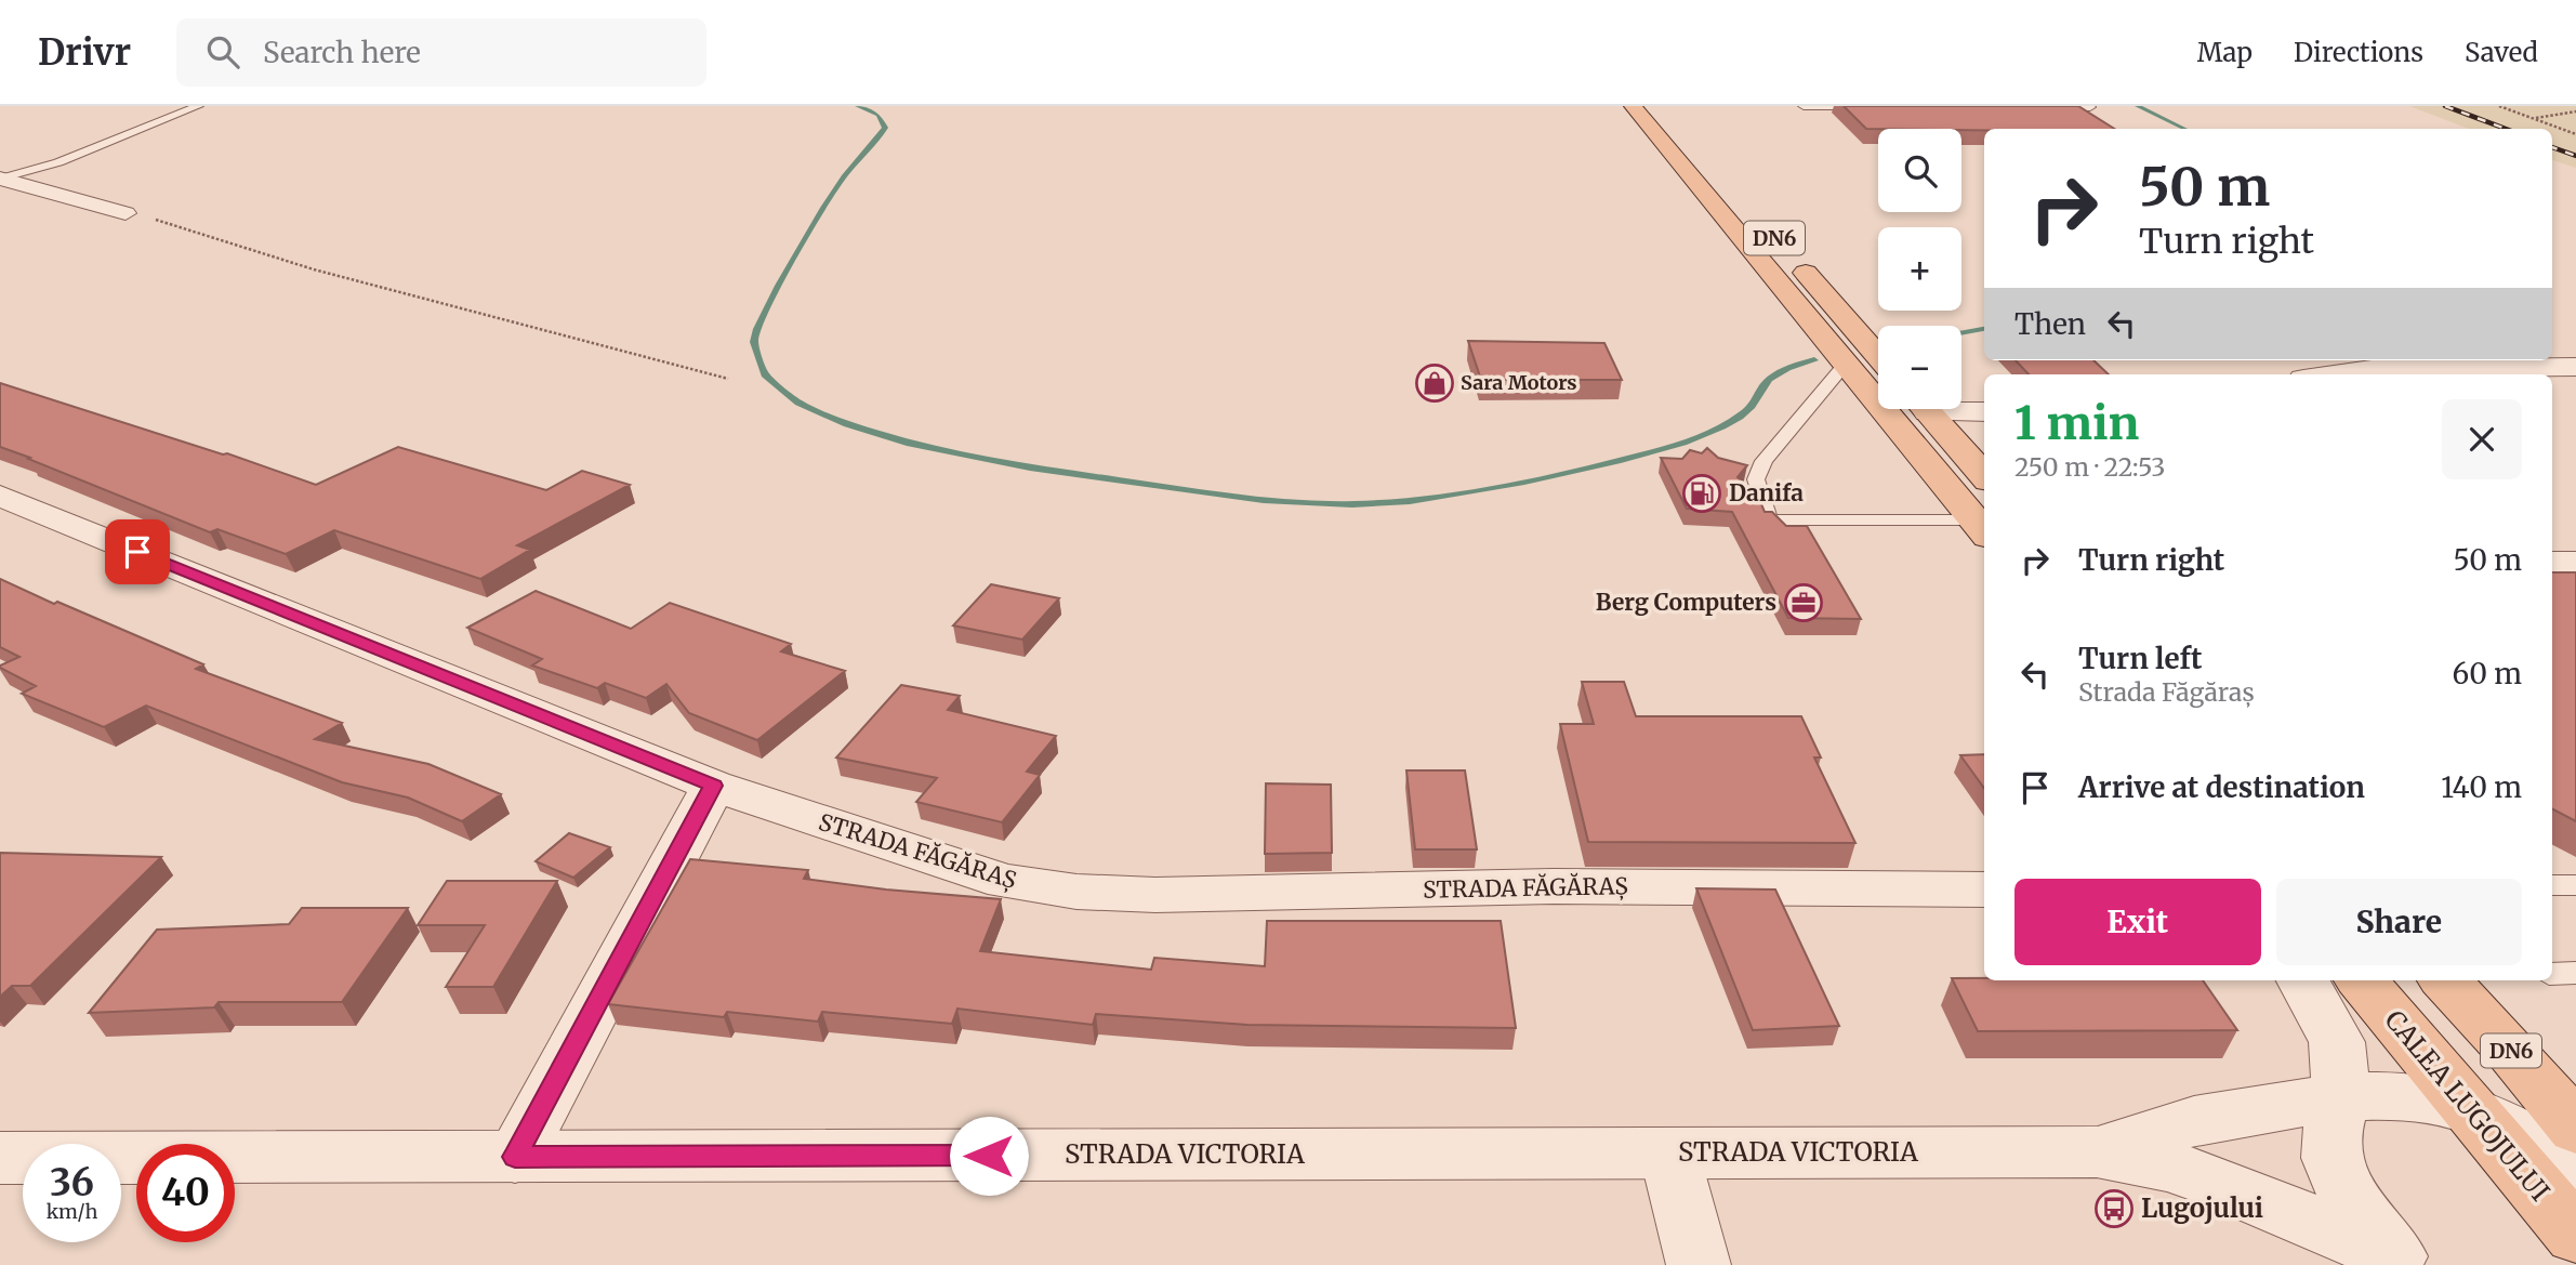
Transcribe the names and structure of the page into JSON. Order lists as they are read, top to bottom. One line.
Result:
{"streets":{"main road":["DN6","CALEA LUGOJULUI"],"street":["STRADA FĂGĂRAȘ","STRADA VICTORIA"]},"crossings":[["CALEA LUGOJULUI","STRADA VICTORIA"]],"places":{"shop":["Sara Motors"],"fuel station":["Danifa"],"office":["Berg Computers"],"bus stop":["Lugojului"]},"page":{"header":"Drivr","search":"Search here","nav":["Map","Directions","Saved"],"map_buttons":["+","−"],"turn":["50 m","Turn right"],"then":"Then","heading":["1 min","250 m · 22:53"],"list":[{"name":"Turn right","value":"50 m"},{"name":"Turn left","note":"Strada Făgăraș","value":"60 m"},{"name":"Arrive at destination","value":"140 m"}],"buttons":["Exit","Share"],"speed":"36 km/h","limit":"40"}}
